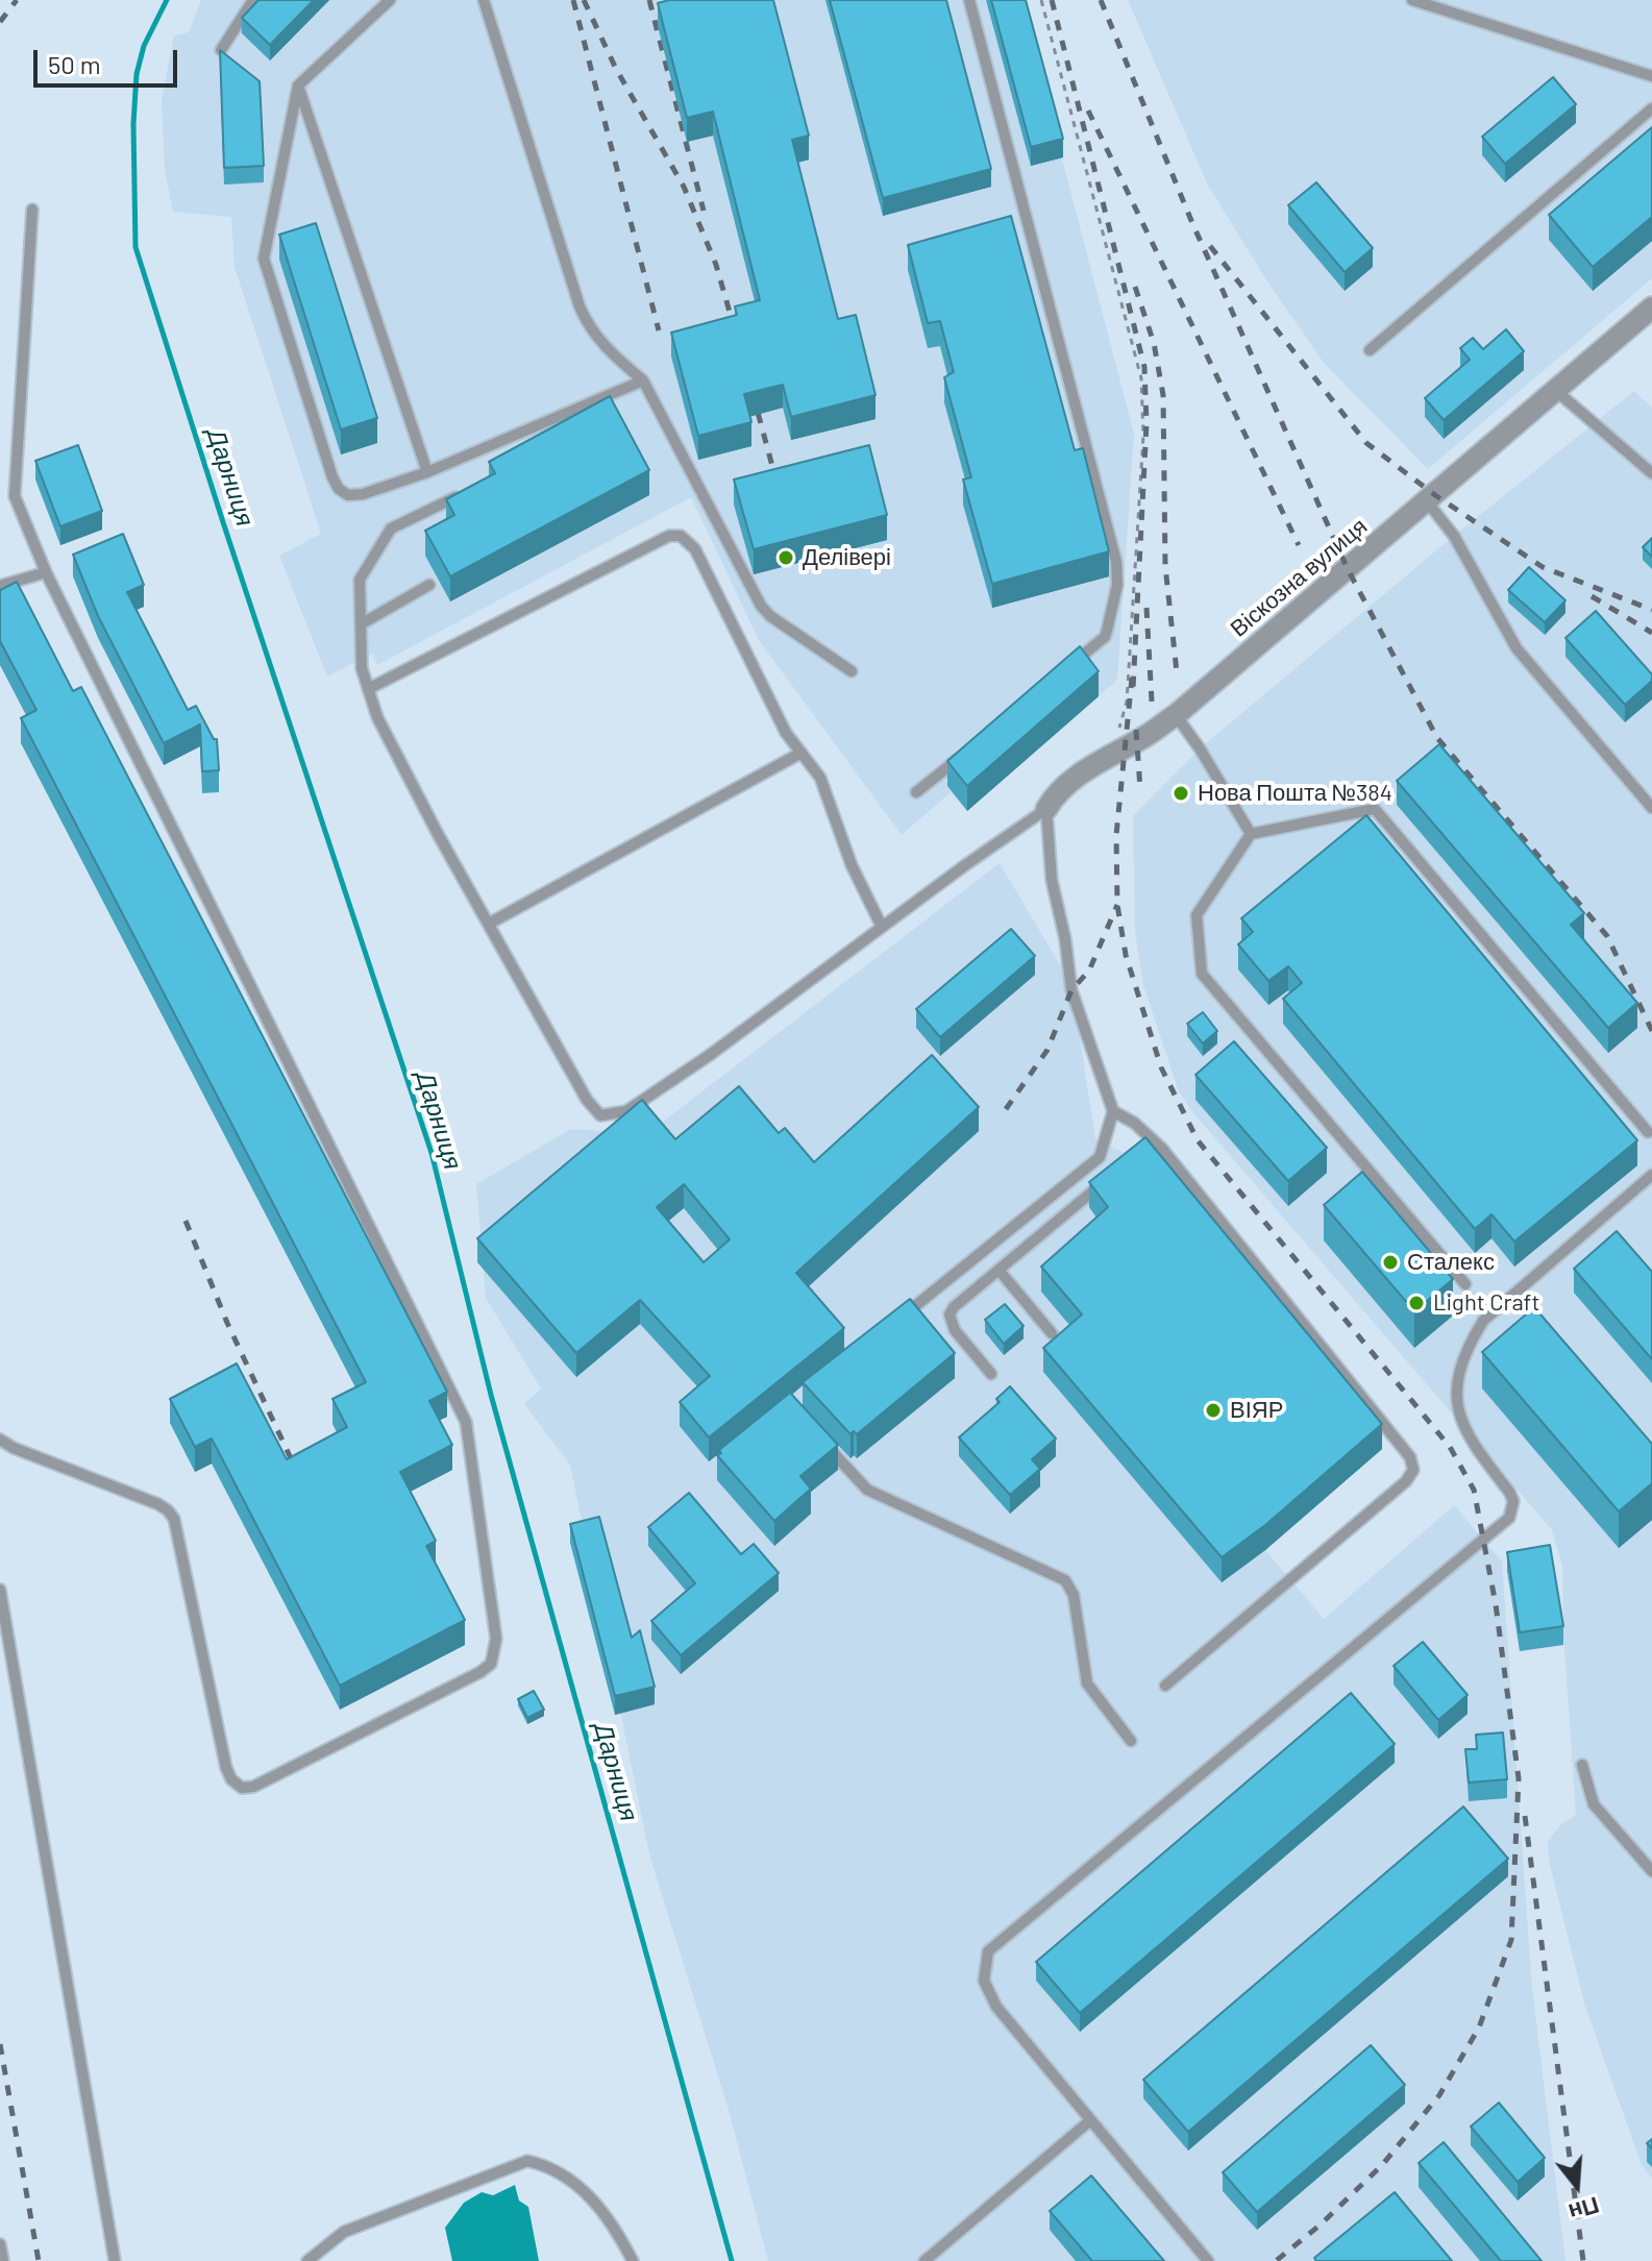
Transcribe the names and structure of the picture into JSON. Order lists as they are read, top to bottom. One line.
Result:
{"streets":{"street":["Віскозна вулиця"]},"water":["Дарниця"],"places":["Делівері","Нова Пошта №384","Сталекс","Light Craft","ВІЯР"],"scale_bar":"50 m","north":"bottom"}
